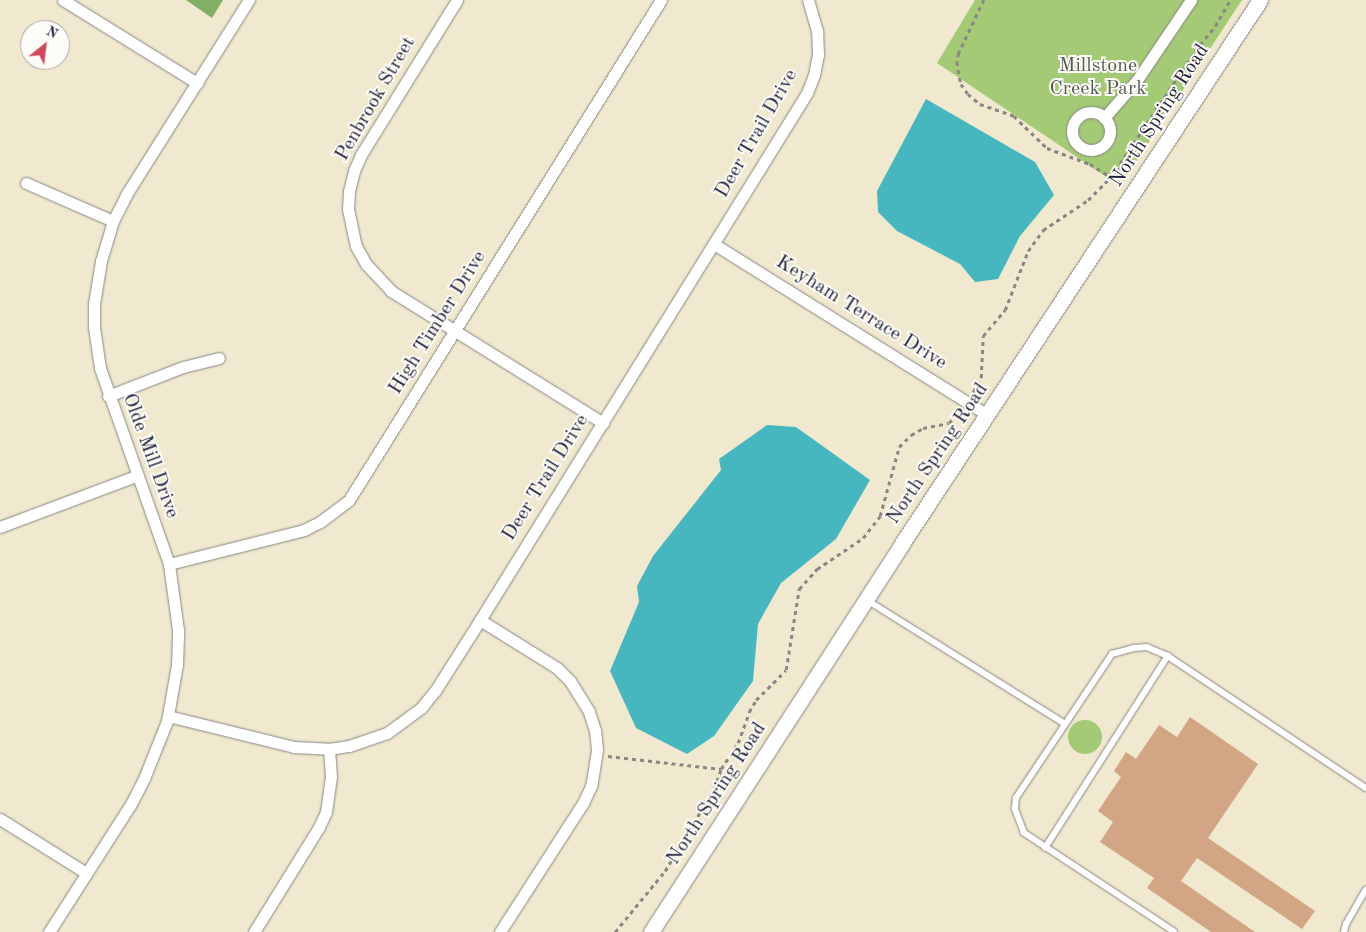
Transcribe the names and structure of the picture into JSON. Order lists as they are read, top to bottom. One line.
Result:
{"streets":{"main road":["North Spring Road"],"street":["Penbrook Street","Deer Trail Drive","Keyham Terrace Drive","High Timber Drive","Olde Mill Drive"]},"crossings":[["Penbrook Street","Deer Trail Drive"],["Penbrook Street","High Timber Drive"],["North Spring Road","Keyham Terrace Drive"],["Deer Trail Drive","Keyham Terrace Drive"],["Deer Trail Drive","Olde Mill Drive"],["High Timber Drive","Olde Mill Drive"]],"parks":["Millstone Creek Park"],"north":"top right"}
